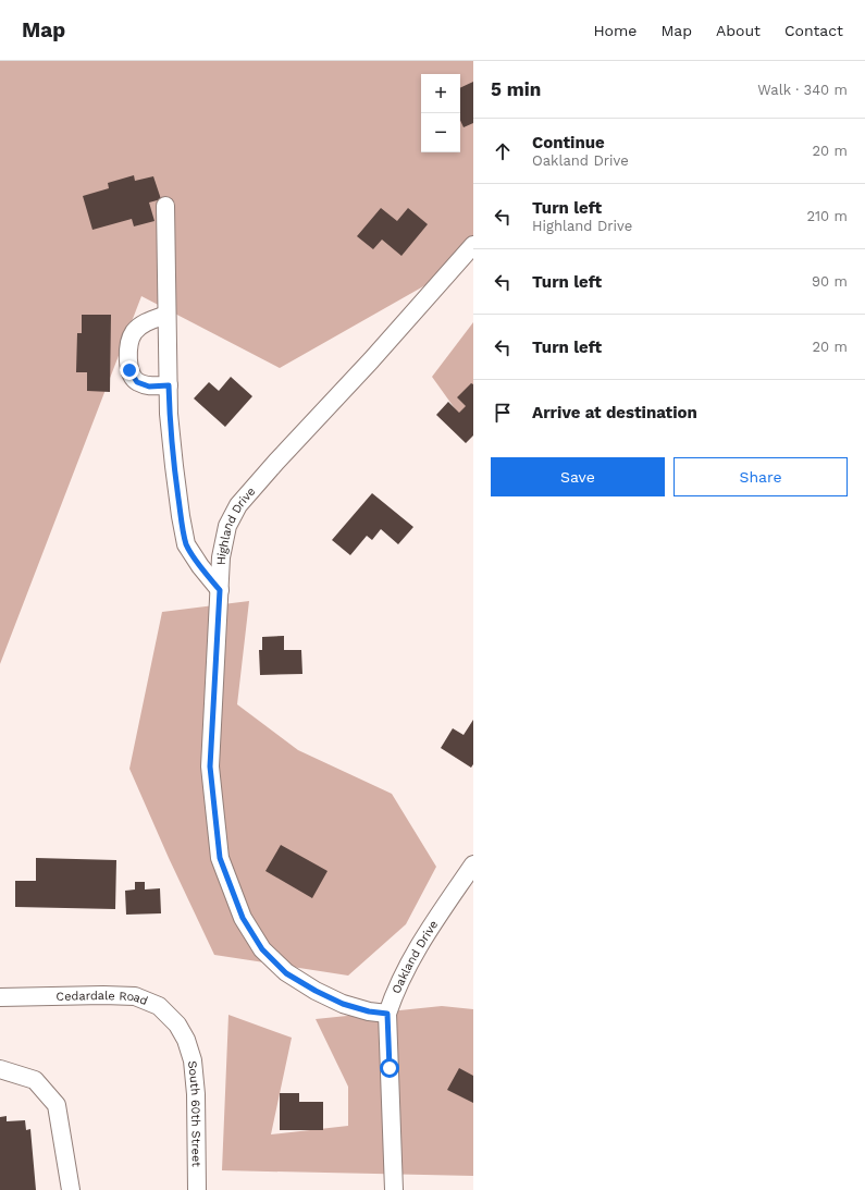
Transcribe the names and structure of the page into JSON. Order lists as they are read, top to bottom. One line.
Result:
{"streets":{"street":["Highland Drive","Oakland Drive","Cedardale Road","South 60th Street"]},"crossings":[["Highland Drive","Oakland Drive"],["Cedardale Road","South 60th Street"]],"page":{"header":"Map","nav":["Home","Map","About","Contact"],"heading":["5 min","Walk · 340 m"],"map_buttons":["+","−"],"list":[["Continue","Oakland Drive","20 m"],["Turn left","Highland Drive","210 m"],["Turn left","90 m"],["Turn left","20 m"],"Arrive at destination"],"buttons":["Save","Share"]}}
